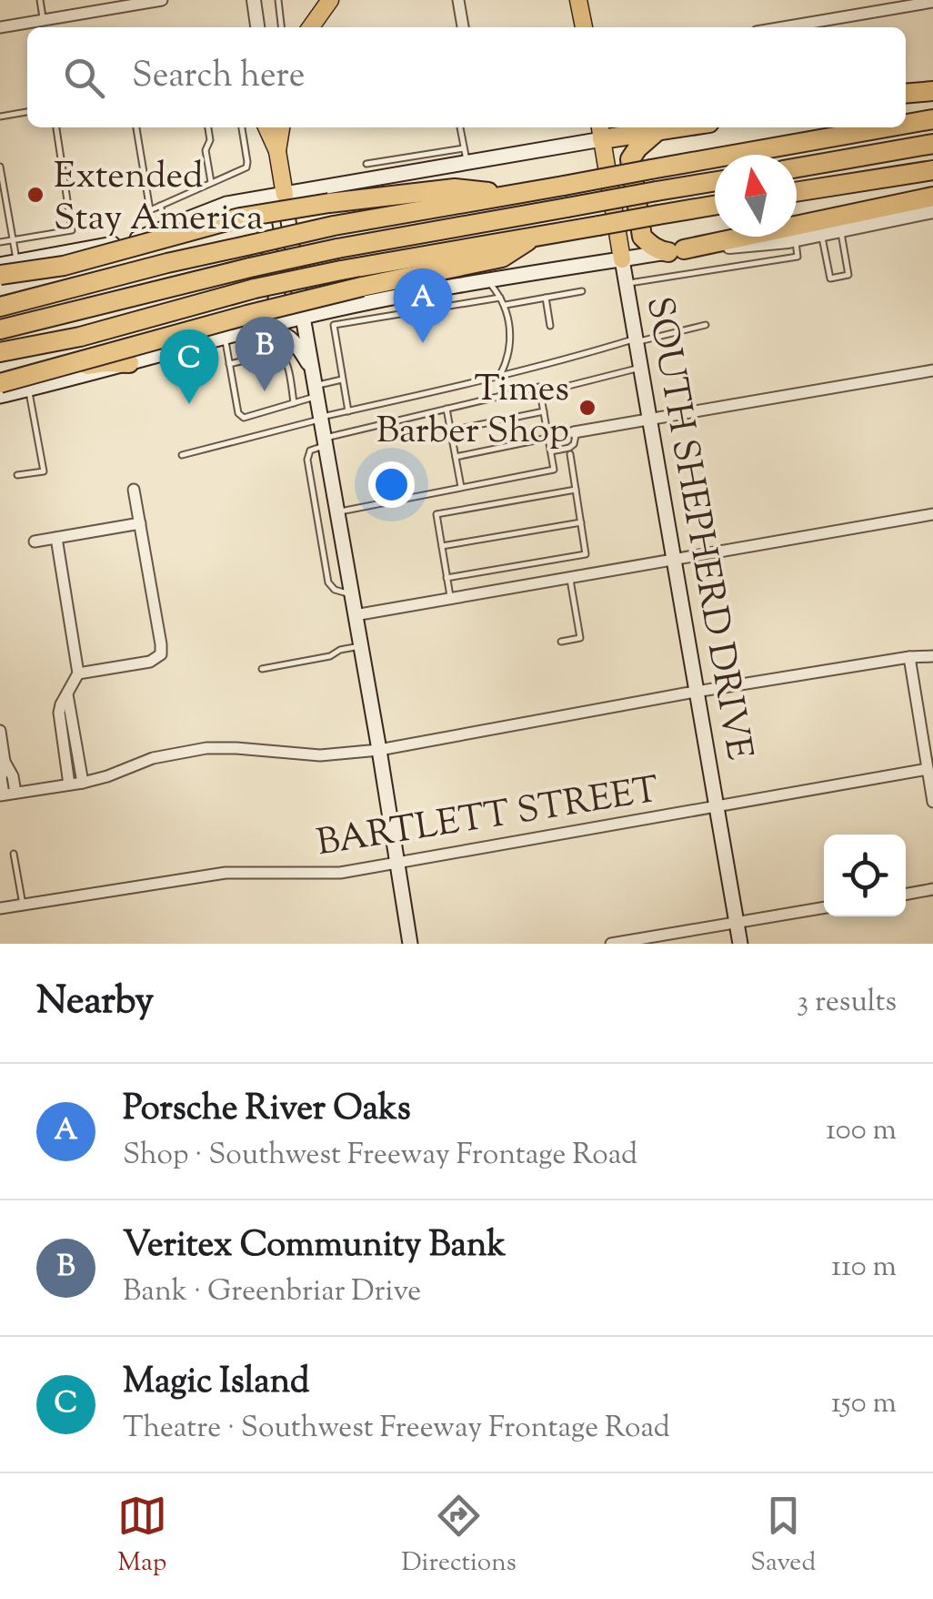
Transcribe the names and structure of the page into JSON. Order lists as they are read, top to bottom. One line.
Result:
{"streets":{"main road":["SOUTH SHEPHERD DRIVE"],"street":["BARTLETT STREET"]},"crossings":[["SOUTH SHEPHERD DRIVE","BARTLETT STREET"]],"places":["Extended Stay America","Times Barber Shop"],"north":"top","page":{"search":"Search here","pins":["A","B","C"],"heading":["Nearby","3 results"],"list":[{"mark":"A","name":"Porsche River Oaks","note":"Shop · Southwest Freeway Frontage Road","value":"100 m"},{"mark":"B","name":"Veritex Community Bank","note":"Bank · Greenbriar Drive","value":"110 m"},{"mark":"C","name":"Magic Island","note":"Theatre · Southwest Freeway Frontage Road","value":"150 m"}],"nav":["Map","Directions","Saved"]}}
